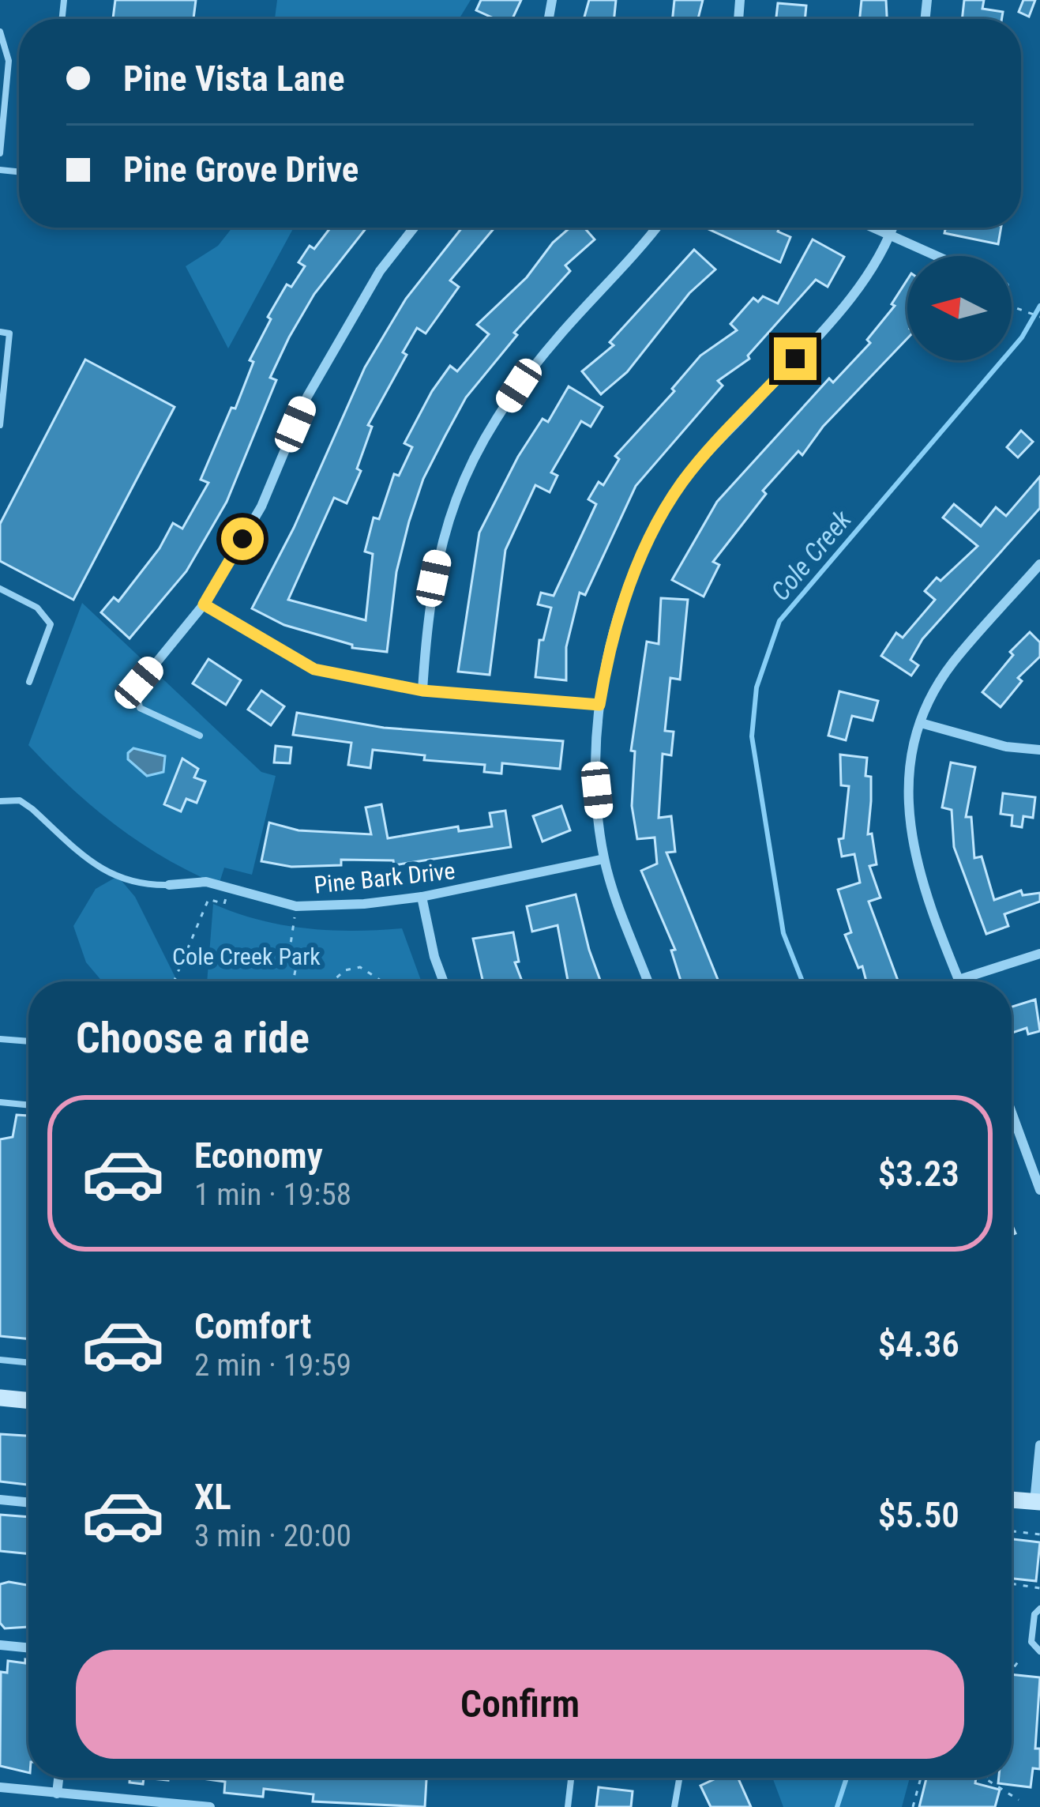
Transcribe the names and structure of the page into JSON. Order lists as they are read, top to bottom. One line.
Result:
{"streets":{"street":["Pine Bark Drive"]},"water":["Cole Creek"],"parks":["Cole Creek Park"],"north":"left","page":{"banner":["Pine Vista Lane","Pine Grove Drive"],"heading":"Choose a ride","list":[{"name":"Economy","note":"1 min · 19:58","value":"$3.23"},{"name":"Comfort","note":"2 min · 19:59","value":"$4.36"},{"name":"XL","note":"3 min · 20:00","value":"$5.50"}],"buttons":"Confirm"}}
